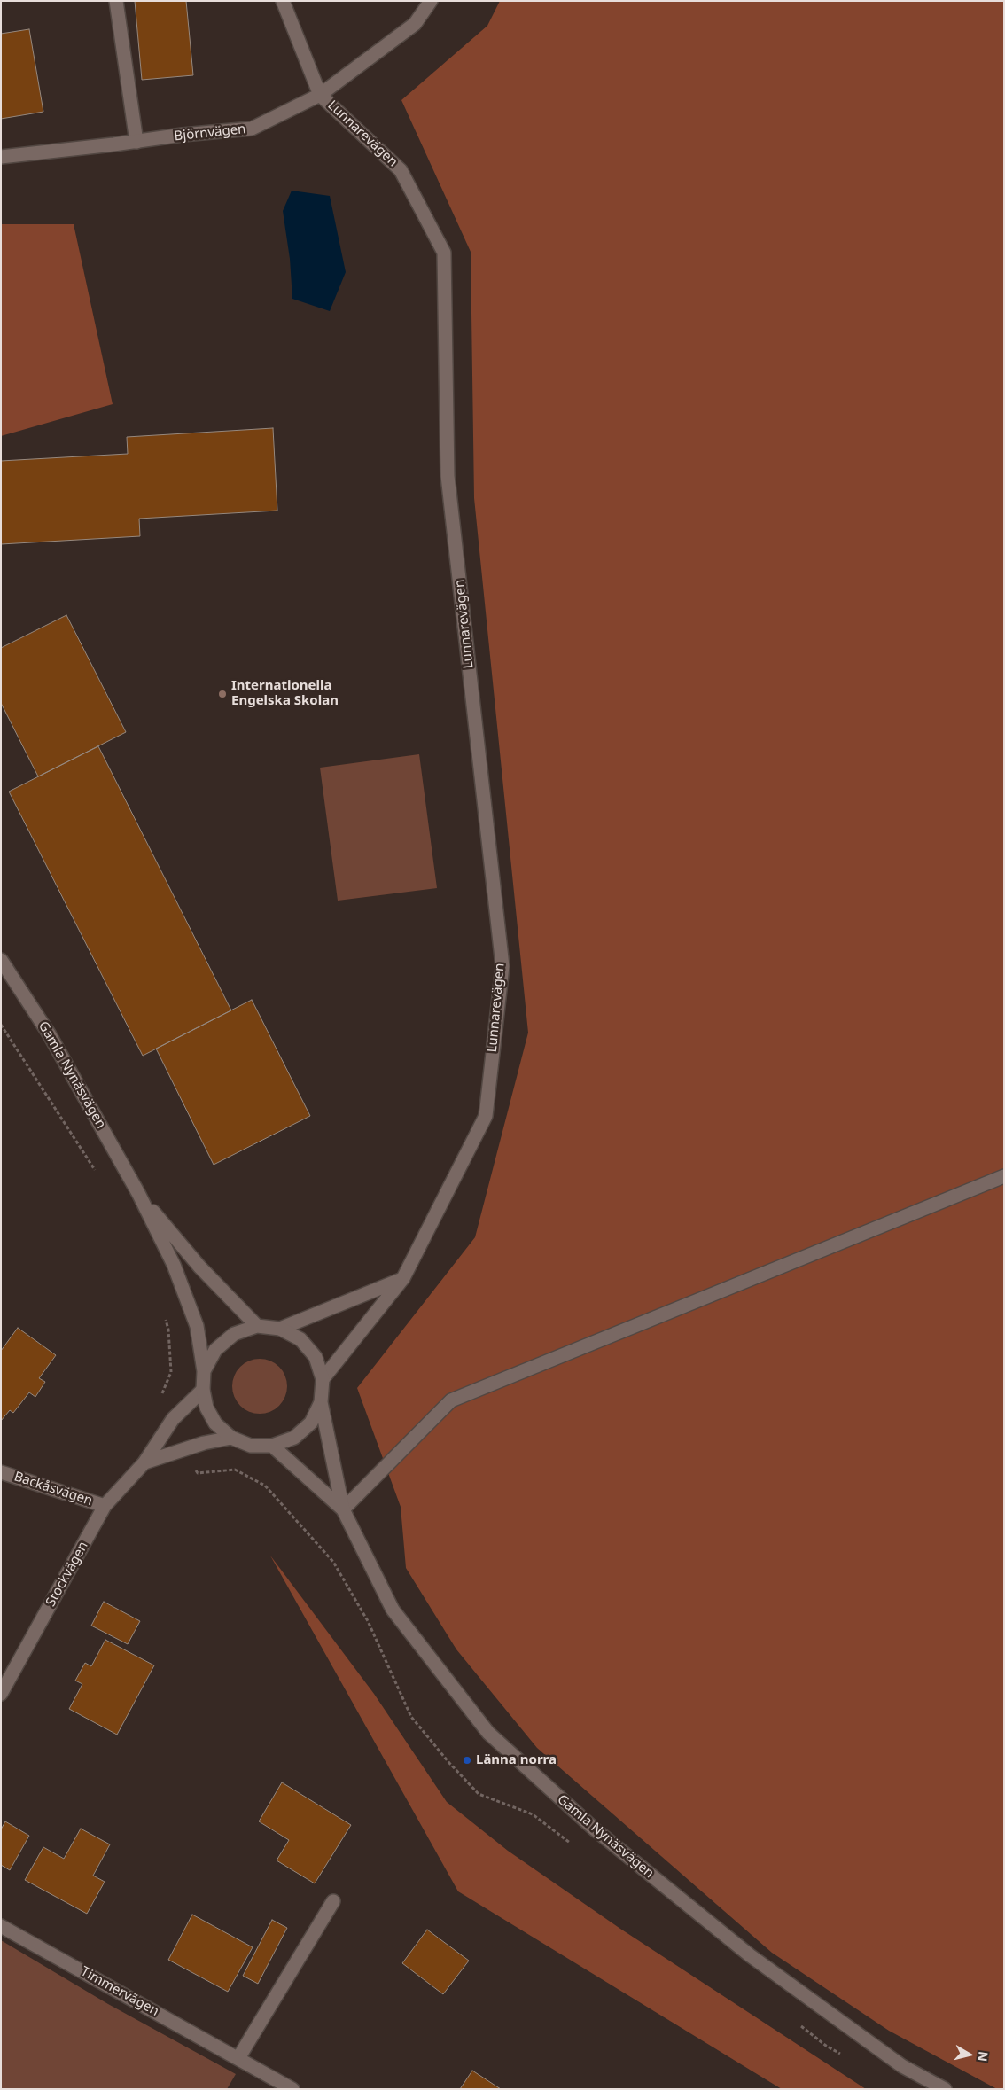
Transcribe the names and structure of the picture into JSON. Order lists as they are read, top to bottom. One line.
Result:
{"streets":{"street":["Björnvägen","Lunnarevägen","Gamla Nynäsvägen","Backåsvägen","Stockvägen","Timmervägen"]},"crossings":[["Björnvägen","Lunnarevägen"],["Lunnarevägen","Gamla Nynäsvägen"],["Lunnarevägen","Stockvägen"],["Gamla Nynäsvägen","Stockvägen"],["Backåsvägen","Stockvägen"]],"places":["Internationella Engelska Skolan","Länna norra"],"north":"right"}
